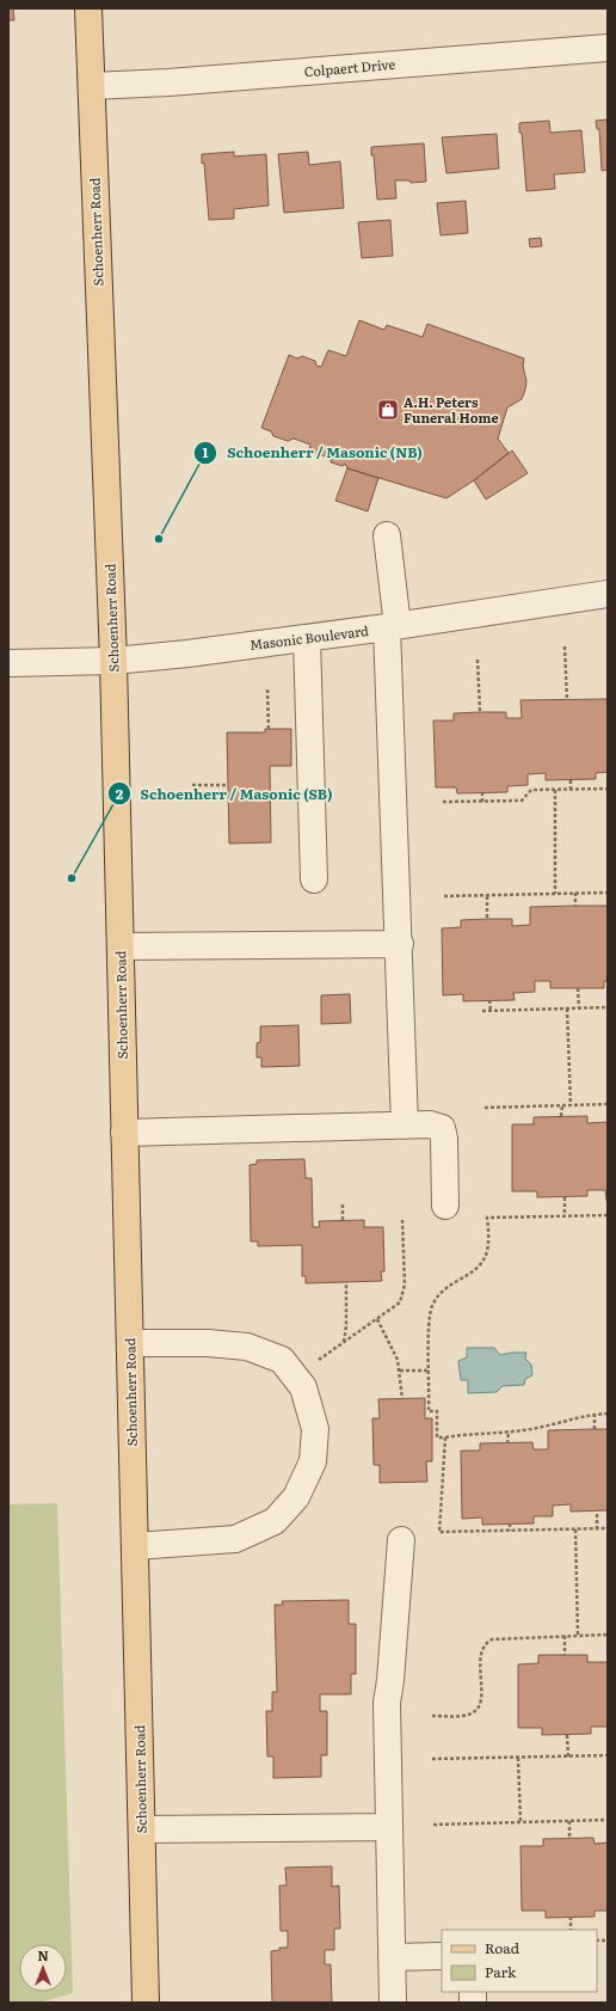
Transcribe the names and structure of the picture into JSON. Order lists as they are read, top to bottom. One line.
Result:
{"streets":{"main road":["Schoenherr Road"],"street":["Colpaert Drive","Masonic Boulevard"]},"crossings":[["Colpaert Drive","Schoenherr Road"],["Schoenherr Road","Masonic Boulevard"]],"places":{"shop":["A.H. Peters Funeral Home"],"other":["Schoenherr / Masonic (NB)","Schoenherr / Masonic (SB)"]},"legend":["Road","Park"],"north":"top"}
